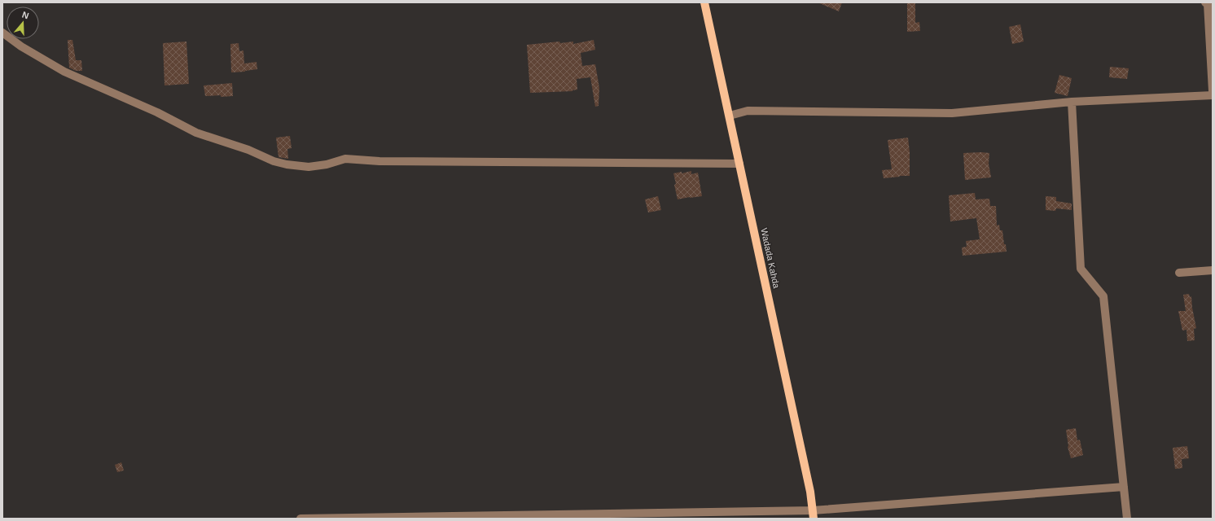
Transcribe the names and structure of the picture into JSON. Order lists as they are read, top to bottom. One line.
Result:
{"streets":{"main road":["Wadada Kahda"]},"north":"top"}
